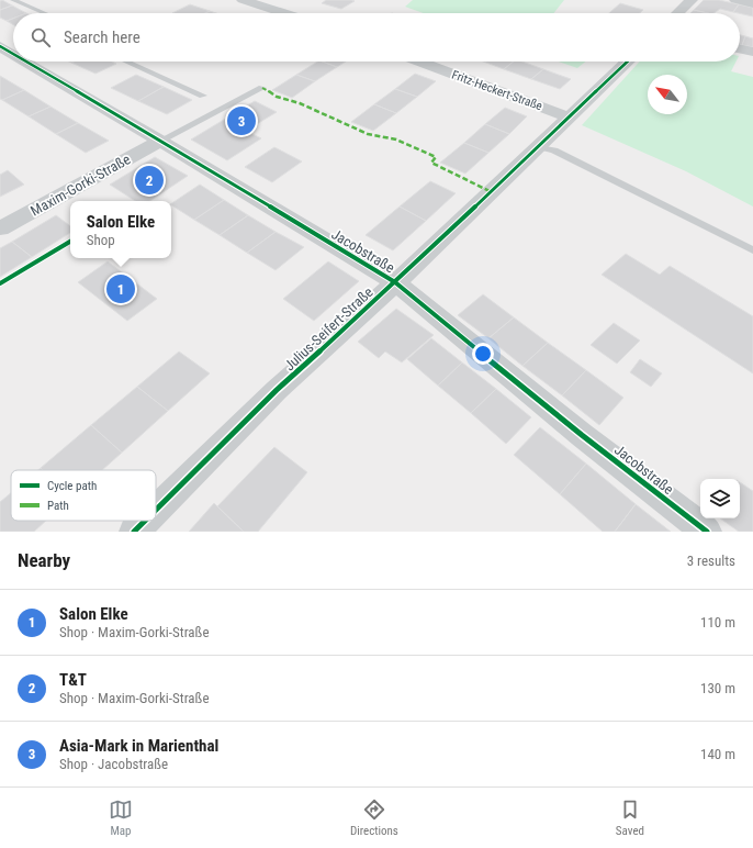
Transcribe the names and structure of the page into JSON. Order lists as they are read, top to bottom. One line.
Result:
{"streets":{"street":["Fritz-Heckert-Straße","Maxim-Gorki-Straße","Jacobstraße","Julius-Seifert-Straße"]},"crossings":[["Fritz-Heckert-Straße","Julius-Seifert-Straße"],["Maxim-Gorki-Straße","Jacobstraße"],["Jacobstraße","Julius-Seifert-Straße"]],"legend":["Cycle path","Path"],"north":"top left","page":{"search":"Search here","pins":["3","2","1"],"popup":["Salon Elke","Shop"],"heading":["Nearby","3 results"],"list":[{"mark":"1","name":"Salon Elke","note":"Shop · Maxim-Gorki-Straße","value":"110 m"},{"mark":"2","name":"T&T","note":"Shop · Maxim-Gorki-Straße","value":"130 m"},{"mark":"3","name":"Asia-Mark in Marienthal","note":"Shop · Jacobstraße","value":"140 m"}],"nav":["Map","Directions","Saved"]}}
